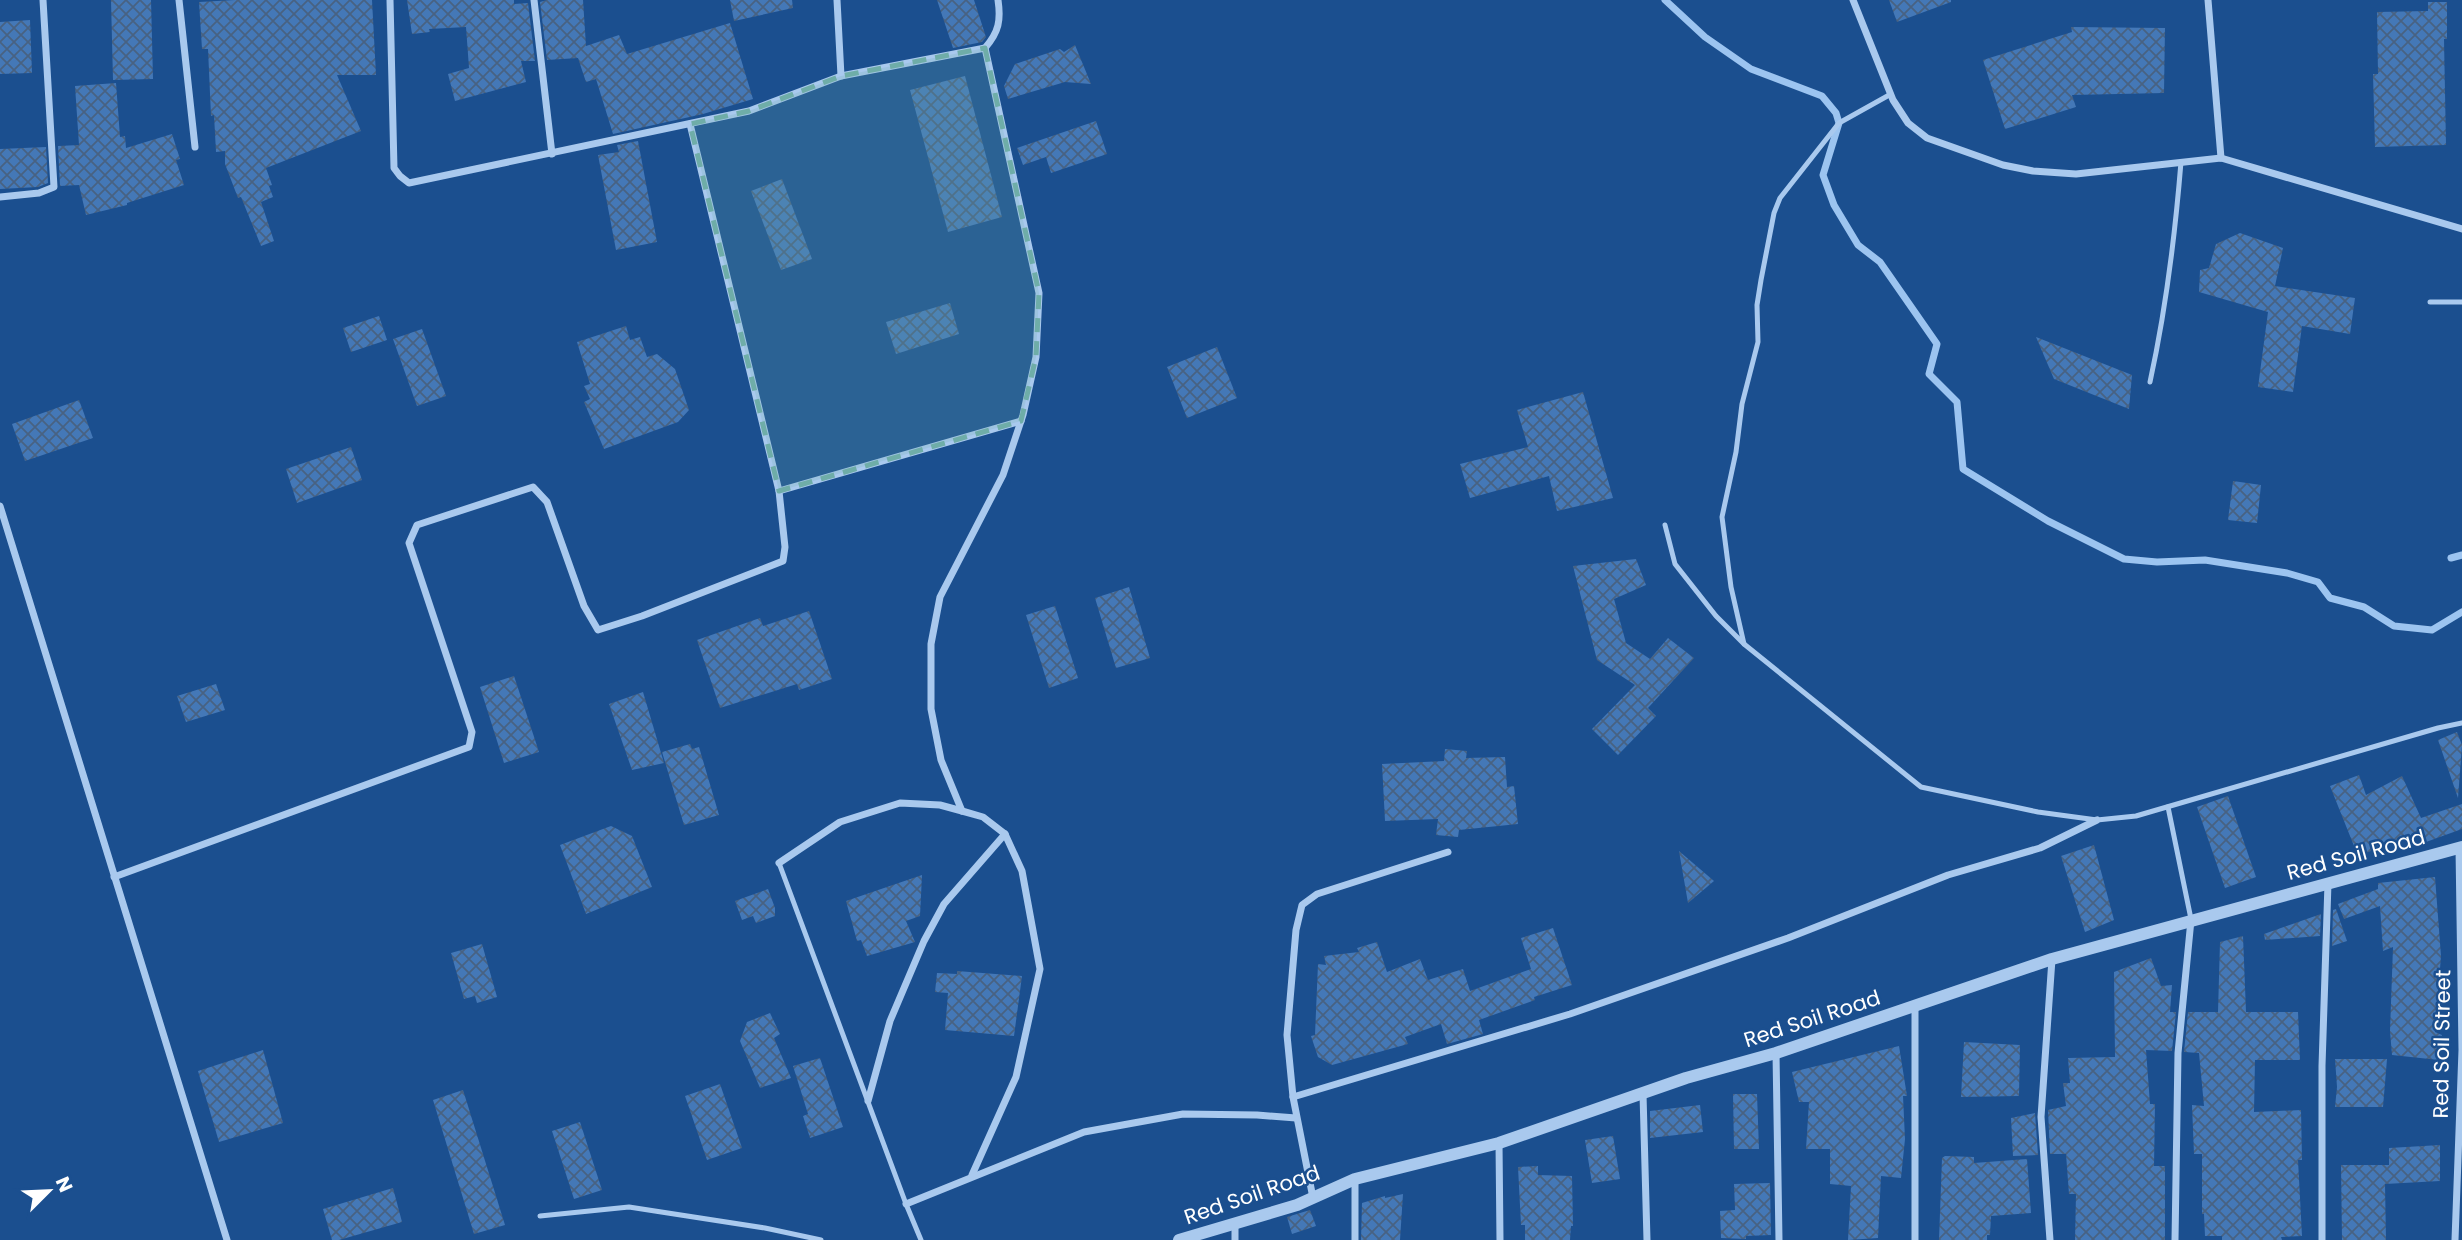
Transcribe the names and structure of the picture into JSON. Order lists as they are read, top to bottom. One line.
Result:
{"streets":{"street":["Red Soil Road","Red Soil Street"]},"crossings":[["Red Soil Road","Red Soil Street"]],"north":"top right"}
